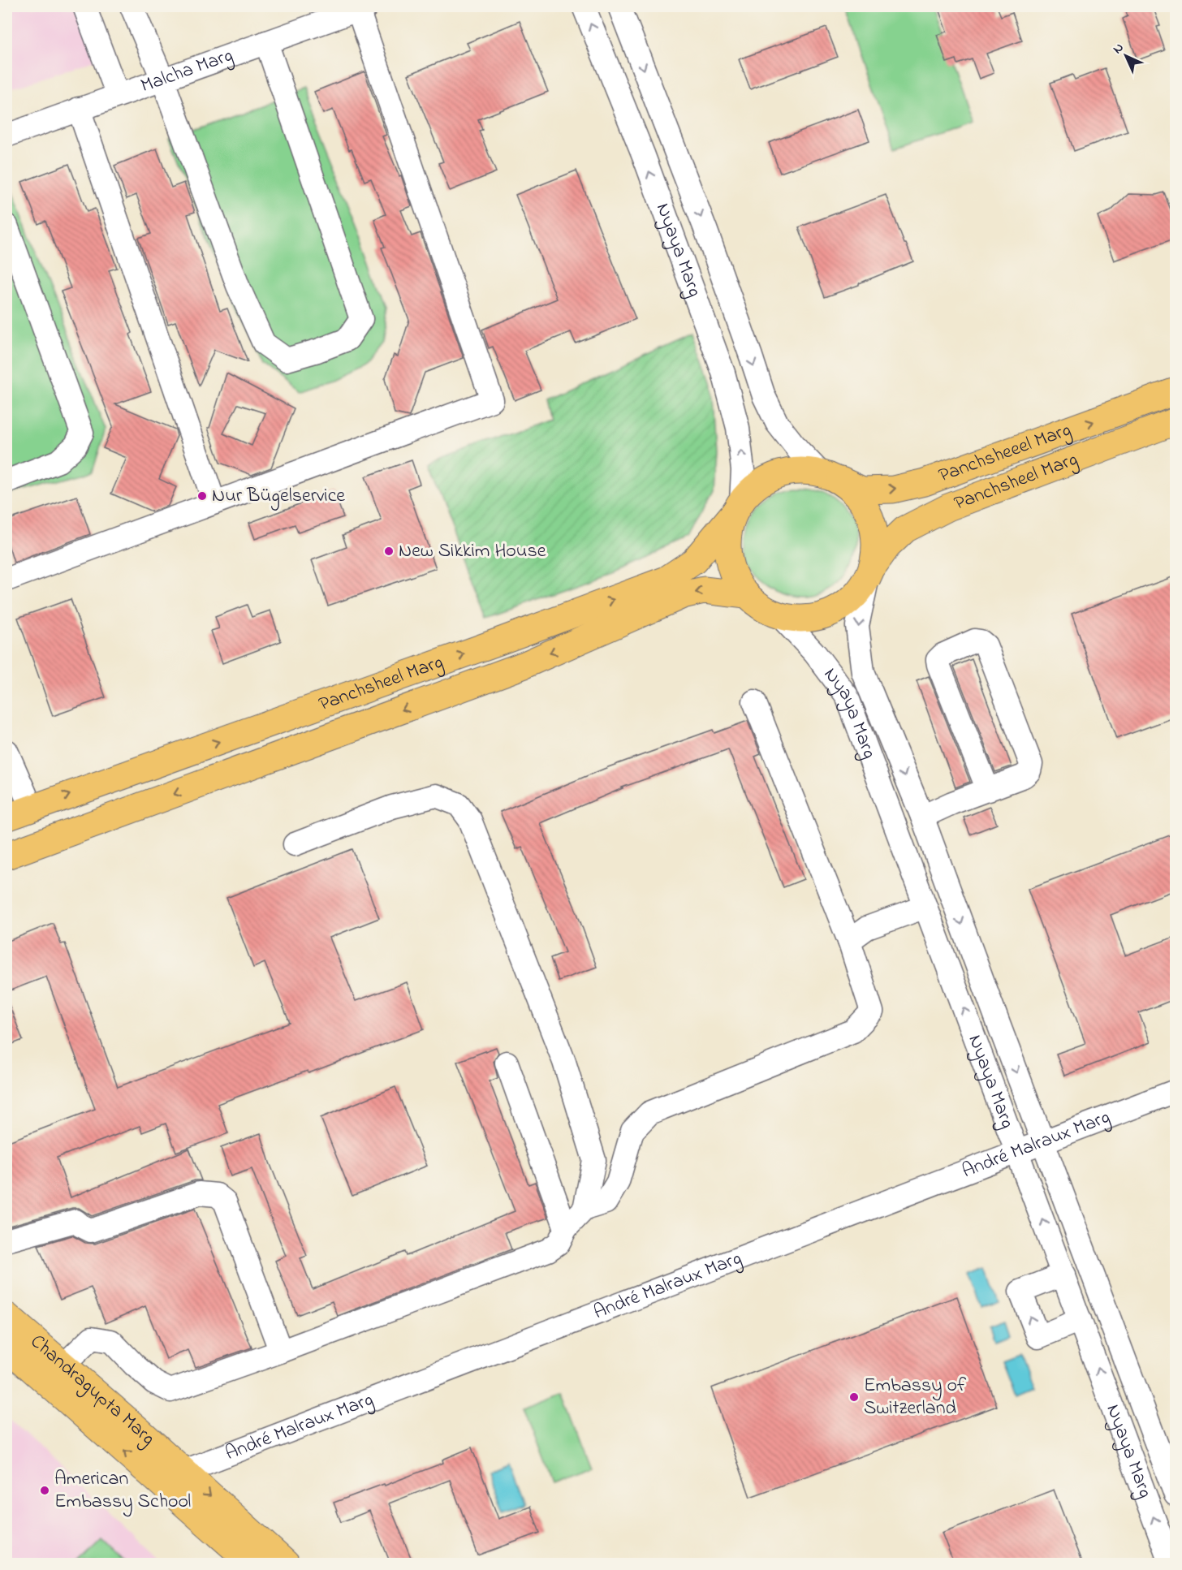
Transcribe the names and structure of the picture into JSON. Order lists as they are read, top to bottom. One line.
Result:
{"streets":{"main road":["Panchsheeel Marg","Panchsheel Marg","Chandragupta Marg"],"street":["Malcha Marg","Nyaya Marg","André Malraux Marg"]},"crossings":[["Nyaya Marg","Panchsheeel Marg"],["Nyaya Marg","Panchsheel Marg"],["Nyaya Marg","André Malraux Marg"],["Panchsheeel Marg","Panchsheel Marg"],["André Malraux Marg","Chandragupta Marg"]],"one_way":["Panchsheeel Marg"],"places":["Nur Bügelservice","New Sikkim House","Embassy of Switzerland","American Embassy School"],"north":"top left"}
